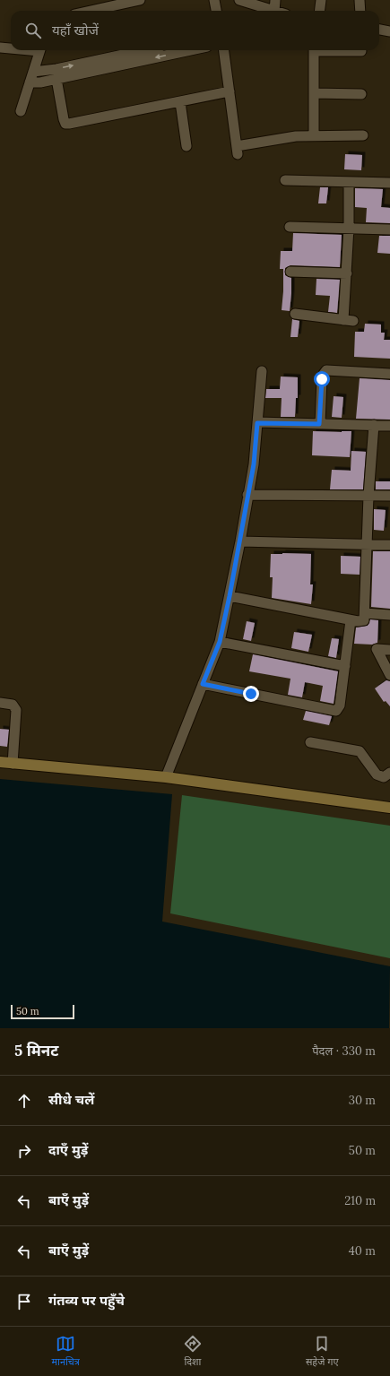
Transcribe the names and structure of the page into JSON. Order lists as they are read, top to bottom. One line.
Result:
{"scale_bar":"50 m","page":{"search":"यहाँ खोजें","scale":"50 m","heading":["5 मिनट","पैदल · 330 m"],"list":[["सीधे चलें","30 m"],["दाएँ मुड़ें","50 m"],["बाएँ मुड़ें","210 m"],["बाएँ मुड़ें","40 m"],"गंतव्य पर पहुँचे"],"nav":["मानचित्र","दिशा","सहेजे गए"]}}
